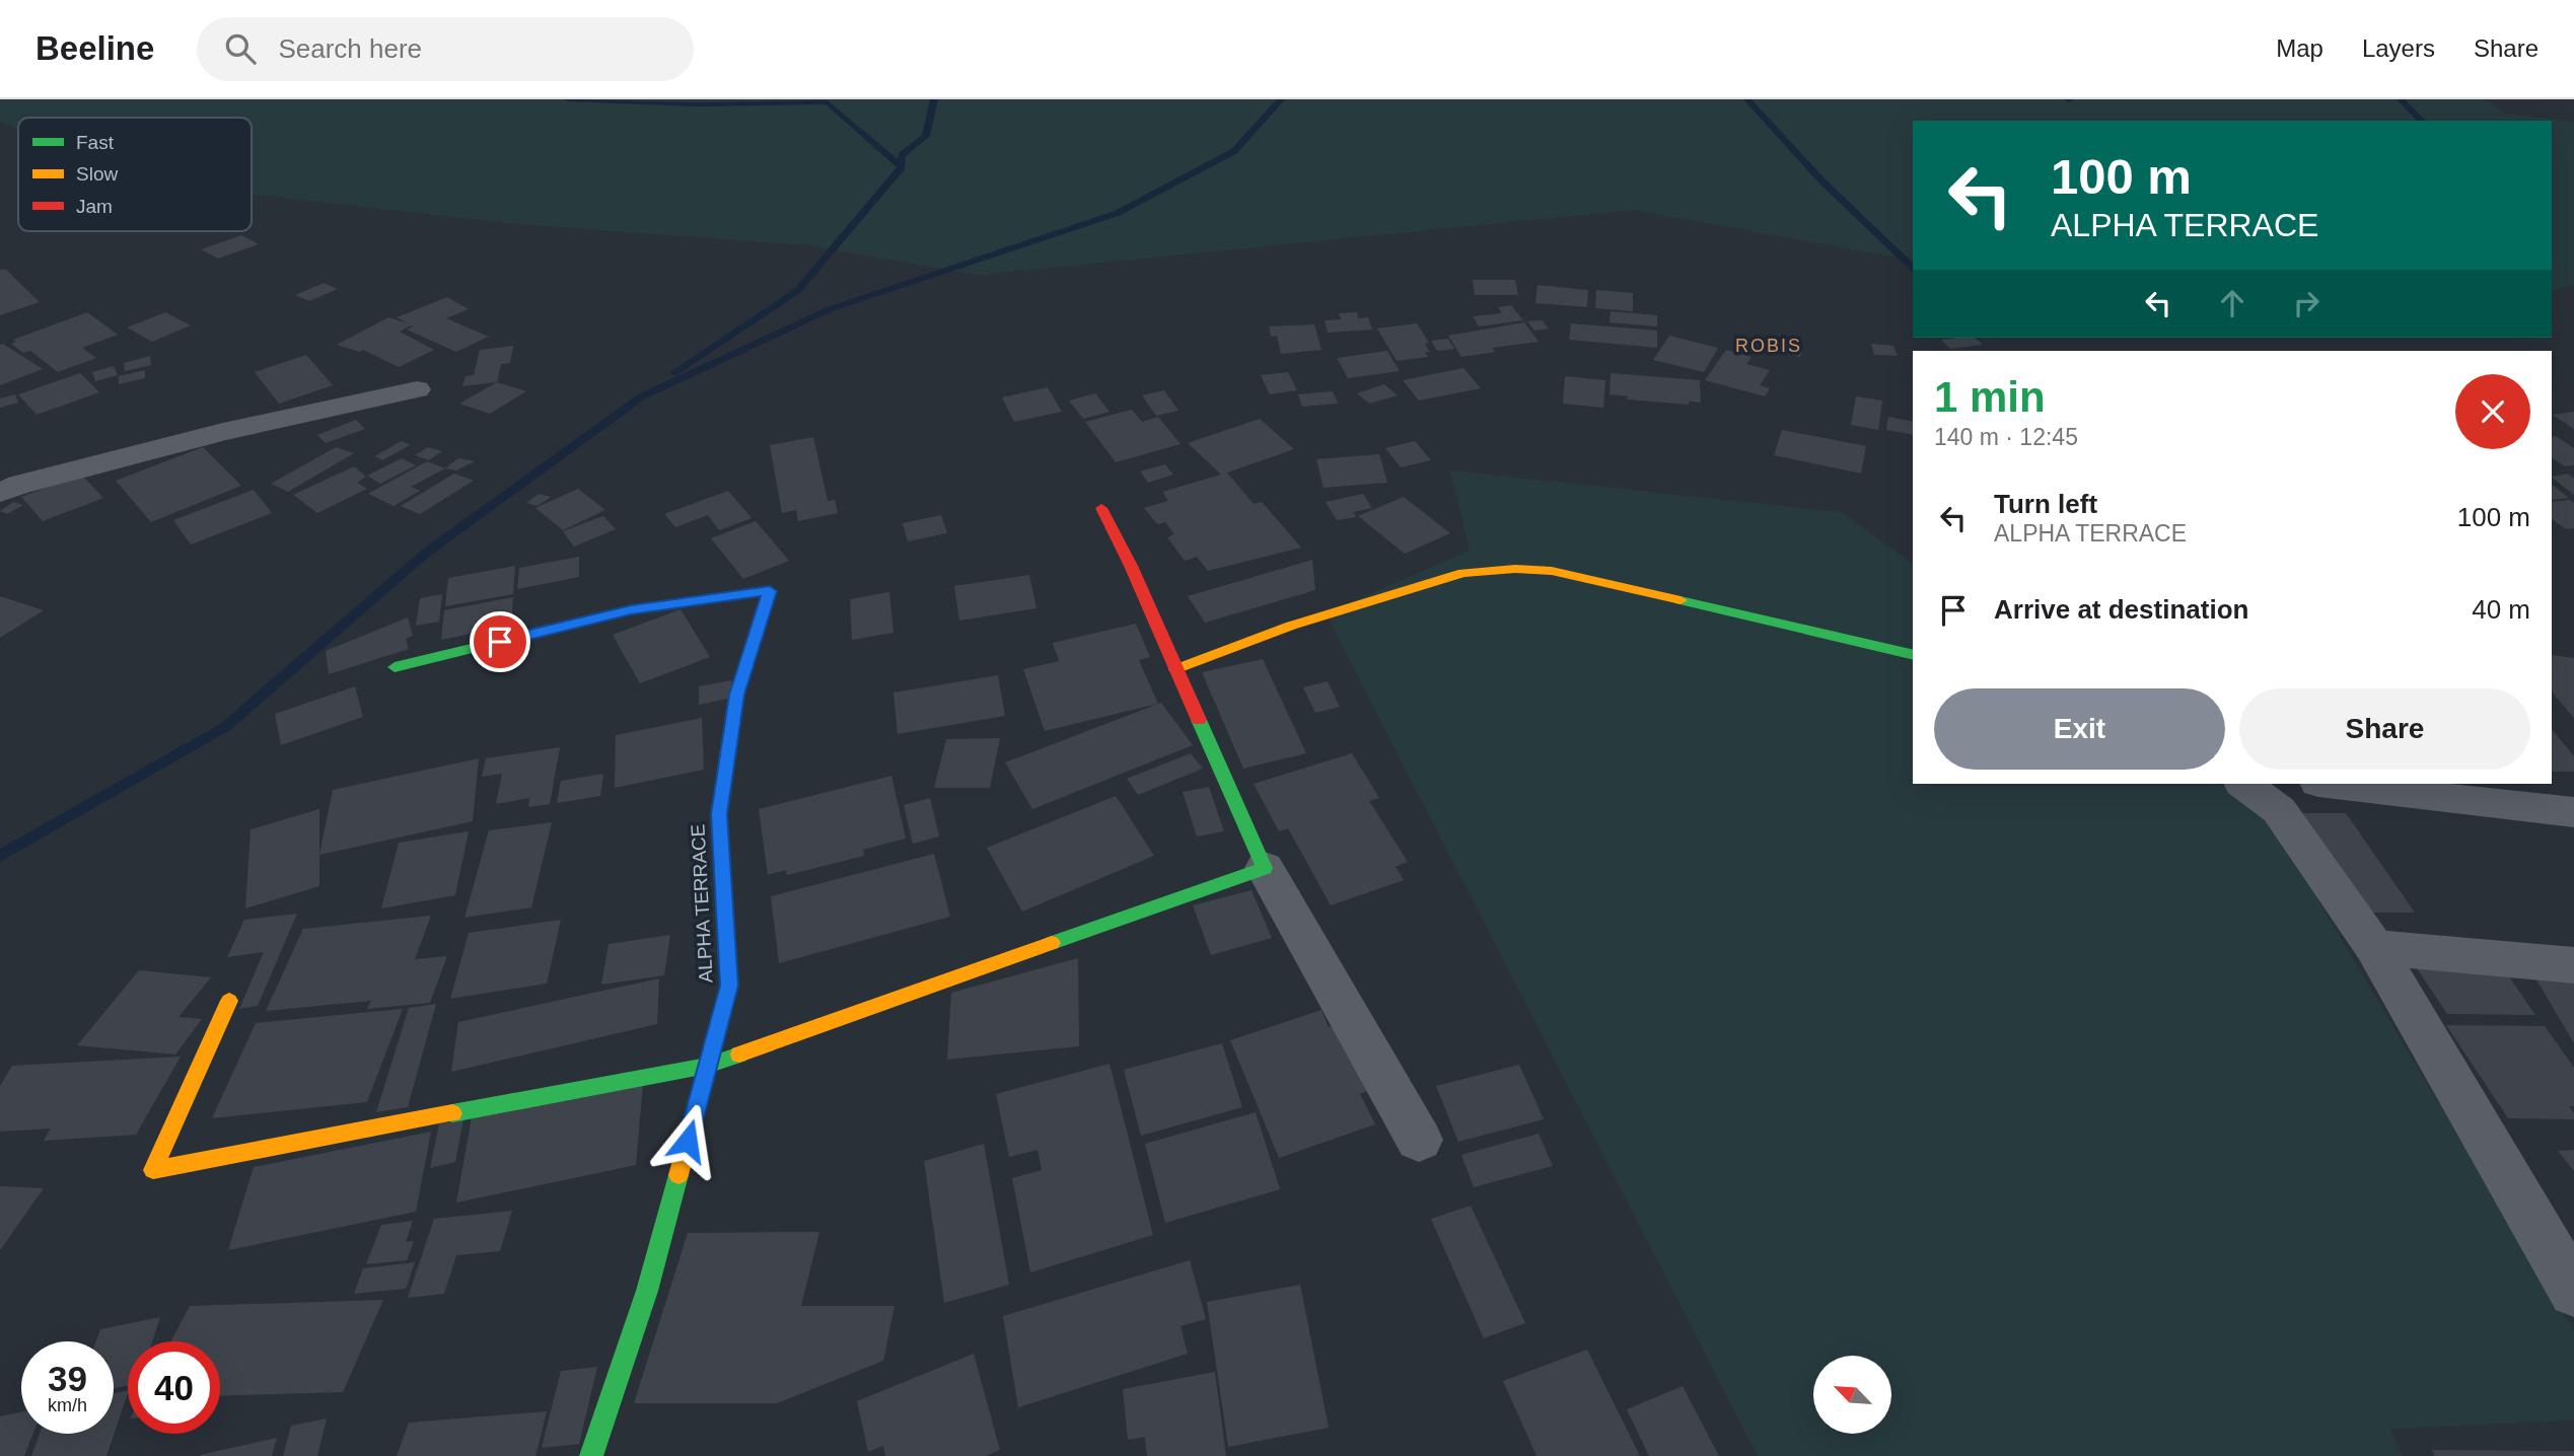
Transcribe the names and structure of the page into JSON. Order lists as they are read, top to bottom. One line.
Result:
{"streets":{"street":["ALPHA TERRACE"]},"districts":["ROBIS"],"legend":["Fast","Slow","Jam"],"north":"top left","page":{"header":"Beeline","search":"Search here","nav":["Map","Layers","Share"],"turn":["100 m","ALPHA TERRACE"],"heading":["1 min","140 m · 12:45"],"list":[{"name":"Turn left","note":"ALPHA TERRACE","value":"100 m"},{"name":"Arrive at destination","value":"40 m"}],"buttons":["Exit","Share"],"speed":"39 km/h","limit":"40"}}
